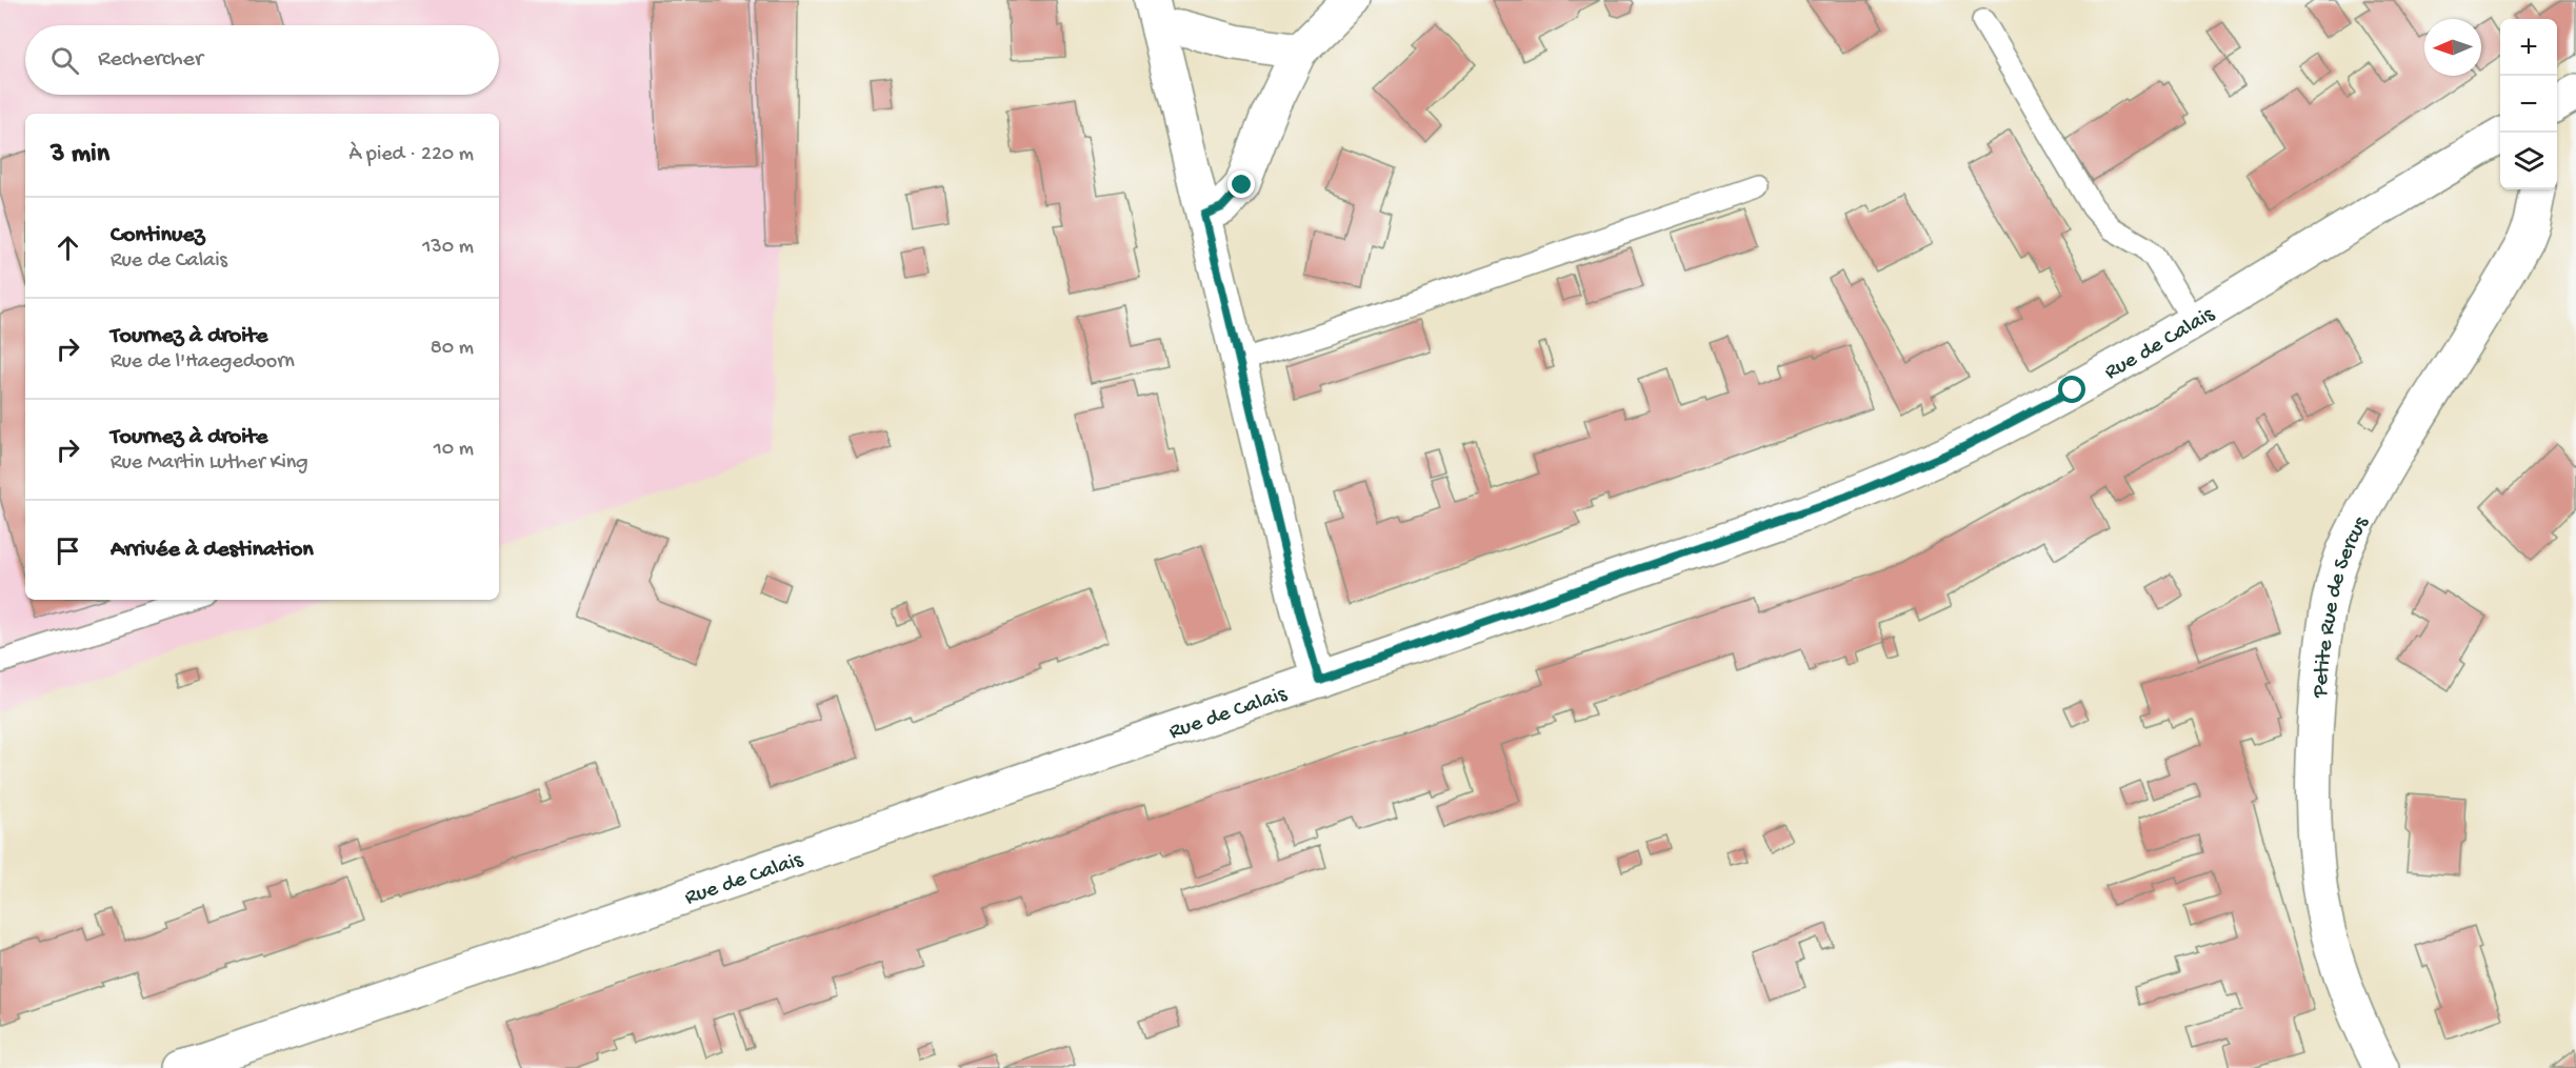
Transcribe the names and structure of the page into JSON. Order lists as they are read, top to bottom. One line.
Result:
{"streets":{"street":["Rue de Calais","Petite Rue de Sercus"]},"north":"left","page":{"map_buttons":["+","−"],"search":"Rechercher","heading":["3 min","À pied · 220 m"],"list":[["Continuez","Rue de Calais","130 m"],["Tournez à droite","Rue de l'Haegedoorn","80 m"],["Tournez à droite","Rue Martin Luther King","10 m"],"Arrivée à destination"]}}
